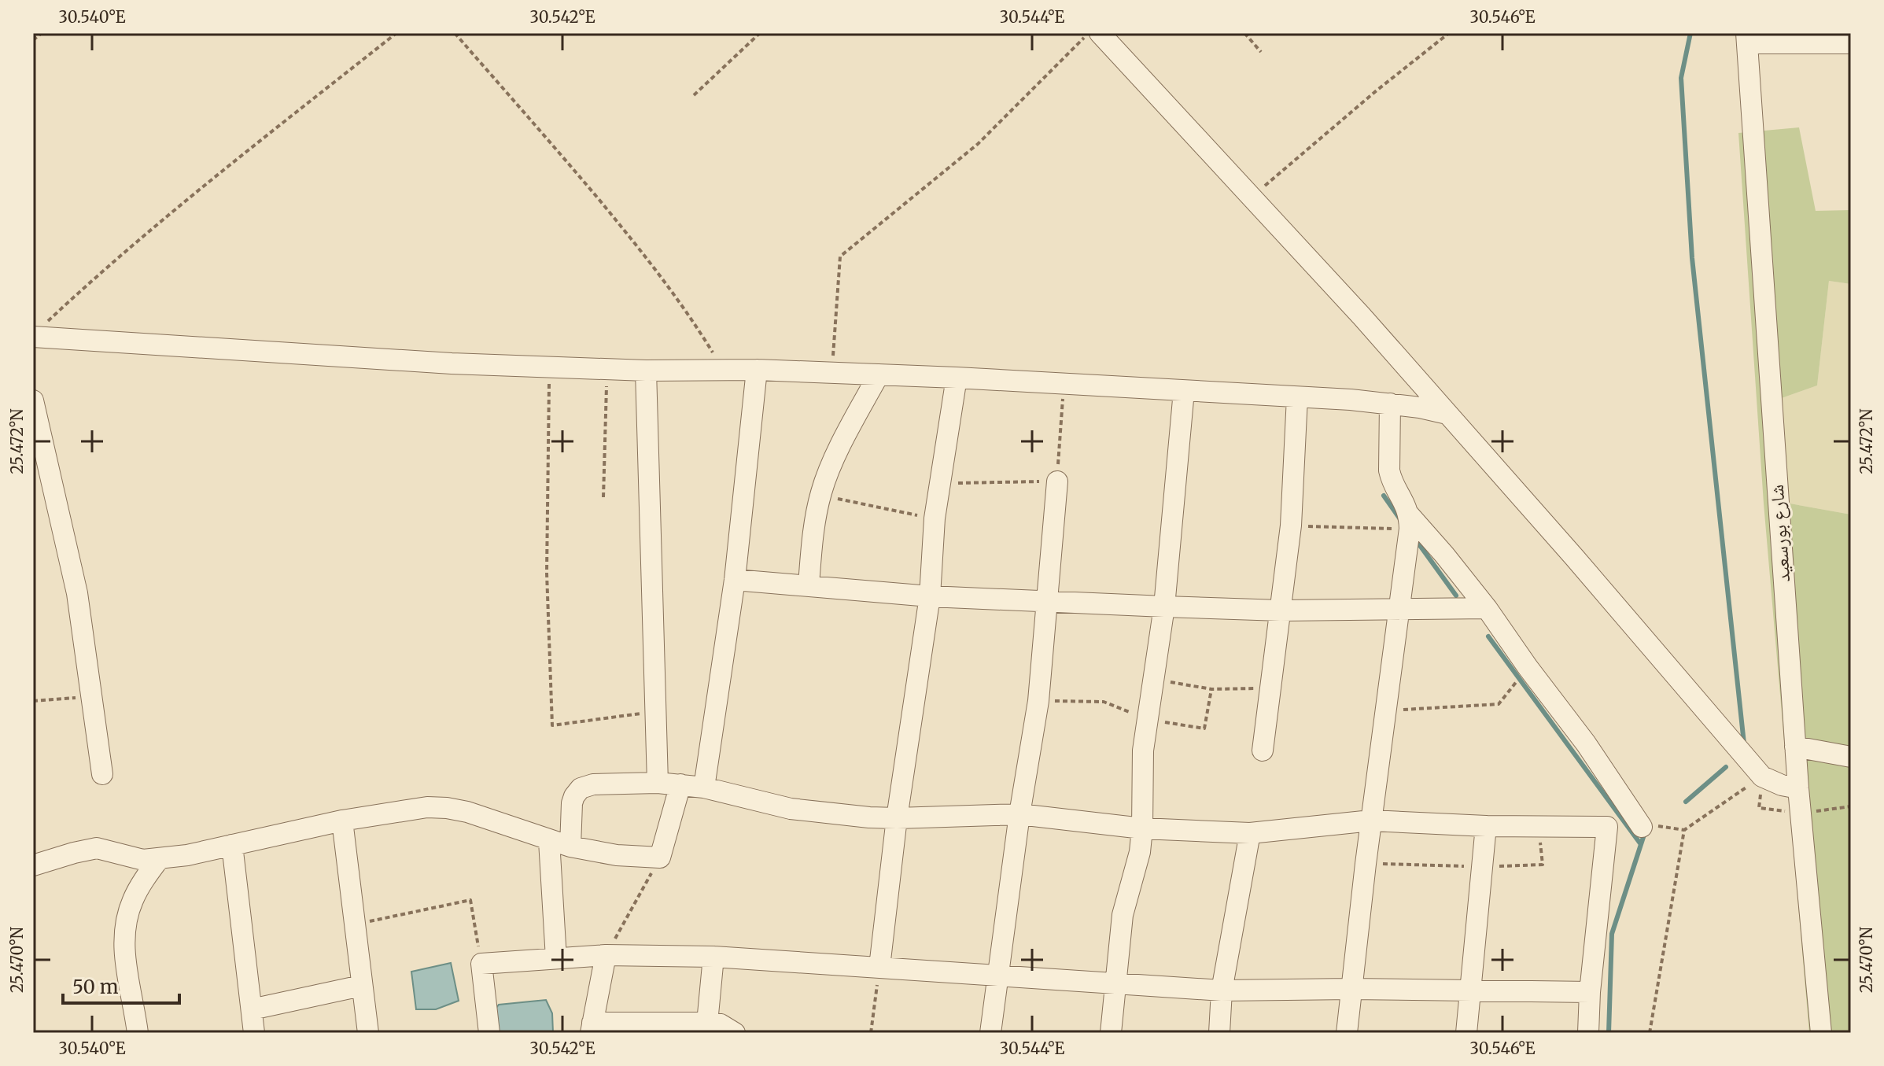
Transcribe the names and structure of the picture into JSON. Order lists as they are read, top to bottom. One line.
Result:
{"streets":{"street":["شارع بورسعيد"]},"scale_bar":"50 m","coordinates":["30.540°E","30.542°E","30.544°E","30.546°E","25.472°N","25.470°N"]}
